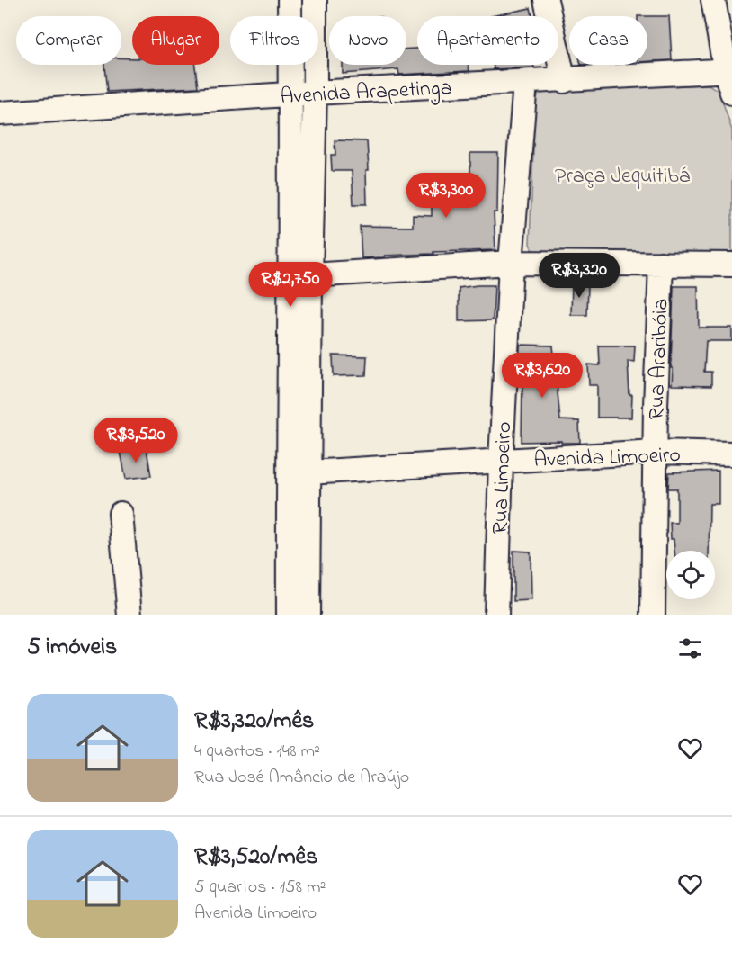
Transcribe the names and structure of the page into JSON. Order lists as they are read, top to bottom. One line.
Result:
{"streets":{"street":["Avenida Arapetinga","Rua Araribóia","Avenida Limoeiro","Rua Limoeiro"]},"crossings":[["Avenida Arapetinga","Rua Limoeiro"],["Rua Araribóia","Avenida Limoeiro"],["Avenida Limoeiro","Rua Limoeiro"]],"parks":["Praça Jequitibá"],"page":{"chip":["Comprar","Alugar","Filtros","Novo","Apartamento","Casa"],"price":["R$3,300","R$3,320","R$2,750","R$3,620","R$3,520"],"heading":"5 imóveis","list":[{"name":"R$3,320/mês","note":"4 quartos · 148 m² · Rua José Amâncio de Araújo"},{"name":"R$3,520/mês","note":"5 quartos · 158 m² · Avenida Limoeiro"}]}}
